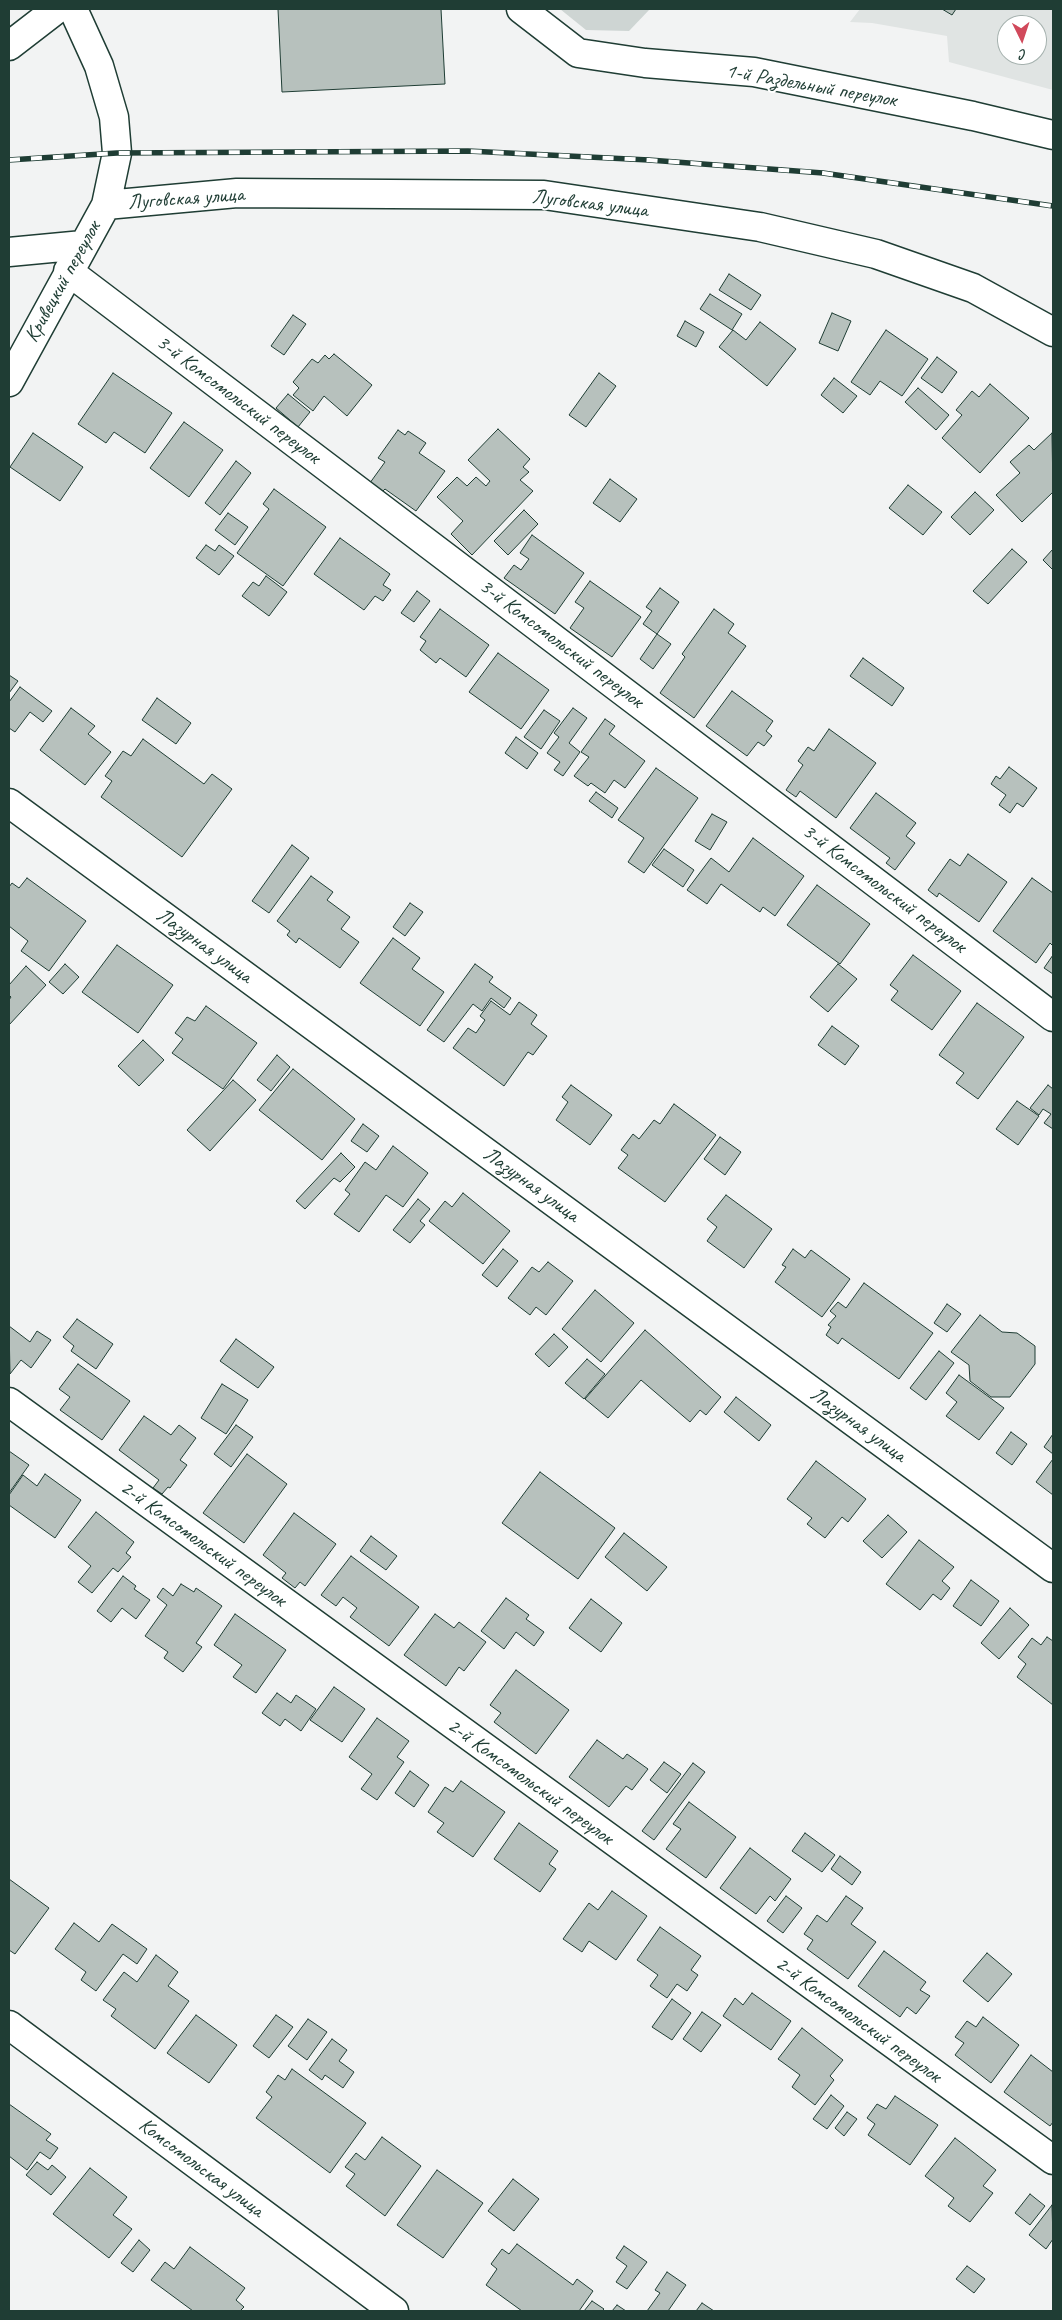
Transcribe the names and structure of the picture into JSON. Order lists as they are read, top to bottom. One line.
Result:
{"streets":{"street":["1-й Раздельный переулок","Луговская улица","Кривецкий переулок","3-й Комсомольский переулок","Лазурная улица","2-й Комсомольский переулок","Комсомольская улица"]},"crossings":[["Луговская улица","Кривецкий переулок"],["Кривецкий переулок","3-й Комсомольский переулок"]],"north":"bottom"}
